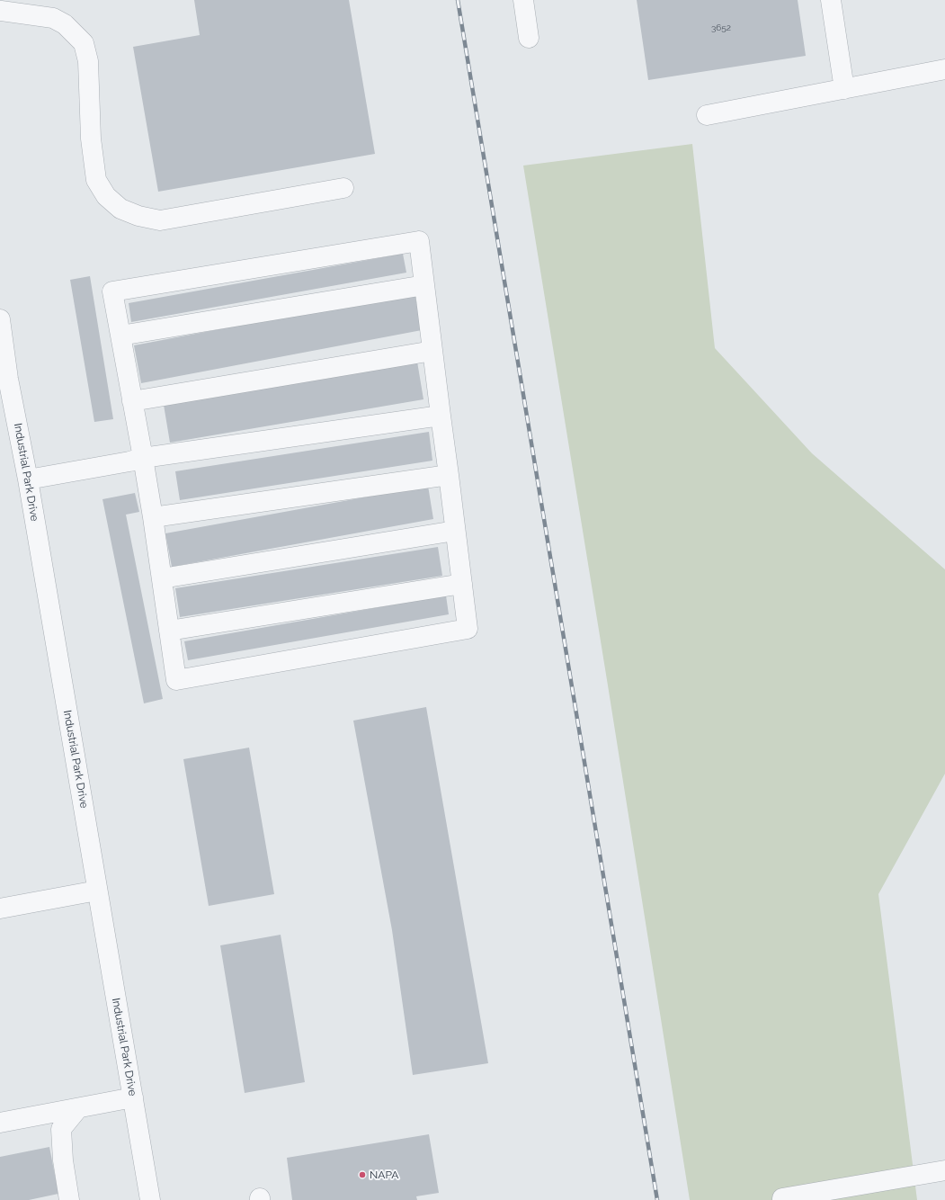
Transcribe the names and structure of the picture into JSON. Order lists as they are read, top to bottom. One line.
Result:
{"streets":{"street":["Industrial Park Drive"]},"places":["NAPA"],"house_numbers":["3652"]}
